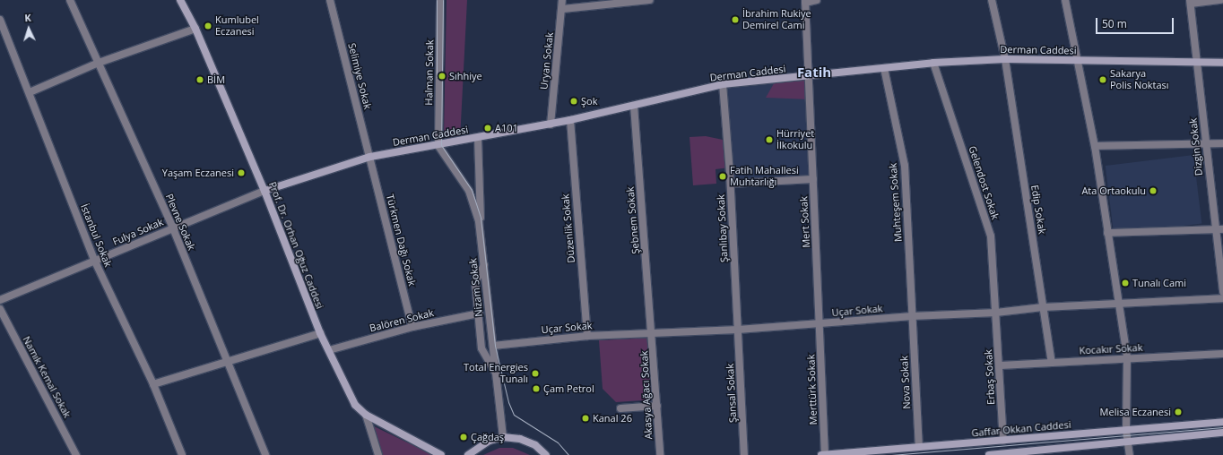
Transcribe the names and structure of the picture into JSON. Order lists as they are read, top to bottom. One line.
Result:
{"streets":{"main road":["Derman Caddesi","Prof. Dr. Orhan Oğuz Caddesi","Gaffar Okkan Caddesi"],"street":["Uryan Sokak","Halman Sokak","Selimiye Sokak","Dizgin Sokak","Gelendost Sokak","Muhteşem Sokak","Edip Sokak","Şebnem Sokak","Plevne Sokak","Mert Sokak","Düzenlik Sokak","Şanlıbay Sokak","Fulya Sokak","İstanbul Sokak","Türkmen Dağı Sokak","Nizam Sokak","Uçar Sokak","Balören Sokak","Kocakır Sokak","Namık Kemal Sokak","Erbaş Sokak","Nova Sokak","Merttürk Sokak","Şansal Sokak","Akasya Ağacı Sokak"]},"crossings":[["Derman Caddesi","Uryan Sokak"],["Derman Caddesi","Halman Sokak"],["Derman Caddesi","Selimiye Sokak"],["Derman Caddesi","Dizgin Sokak"],["Derman Caddesi","Gelendost Sokak"],["Derman Caddesi","Muhteşem Sokak"],["Derman Caddesi","Edip Sokak"],["Derman Caddesi","Şebnem Sokak"],["Derman Caddesi","Mert Sokak"],["Derman Caddesi","Düzenlik Sokak"],["Derman Caddesi","Şanlıbay Sokak"],["Derman Caddesi","Fulya Sokak"],["Derman Caddesi","Türkmen Dağı Sokak"],["Derman Caddesi","Prof. Dr. Orhan Oğuz Caddesi"],["Derman Caddesi","Nizam Sokak"],["Halman Sokak","Nizam Sokak"],["Selimiye Sokak","Türkmen Dağı Sokak"],["Gelendost Sokak","Uçar Sokak"],["Gelendost Sokak","Erbaş Sokak"],["Muhteşem Sokak","Uçar Sokak"],["Muhteşem Sokak","Nova Sokak"],["Edip Sokak","Uçar Sokak"],["Edip Sokak","Kocakır Sokak"],["Şebnem Sokak","Uçar Sokak"],["Şebnem Sokak","Akasya Ağacı Sokak"],["Plevne Sokak","Fulya Sokak"],["Mert Sokak","Uçar Sokak"],["Mert Sokak","Merttürk Sokak"],["Düzenlik Sokak","Uçar Sokak"],["Şanlıbay Sokak","Uçar Sokak"],["Şanlıbay Sokak","Şansal Sokak"],["Fulya Sokak","İstanbul Sokak"],["Fulya Sokak","Prof. Dr. Orhan Oğuz Caddesi"],["Türkmen Dağı Sokak","Balören Sokak"],["Prof. Dr. Orhan Oğuz Caddesi","Balören Sokak"],["Nizam Sokak","Uçar Sokak"],["Uçar Sokak","Erbaş Sokak"],["Uçar Sokak","Nova Sokak"],["Uçar Sokak","Merttürk Sokak"],["Uçar Sokak","Şansal Sokak"],["Uçar Sokak","Akasya Ağacı Sokak"],["Kocakır Sokak","Erbaş Sokak"],["Erbaş Sokak","Gaffar Okkan Caddesi"],["Nova Sokak","Gaffar Okkan Caddesi"],["Merttürk Sokak","Gaffar Okkan Caddesi"]],"districts":["Fatih"],"places":["İbrahim Rukiye Demirel Cami","Kumlubel Eczanesi","Sıhhiye","BİM","Sakarya Polis Noktası","Şok","A101","Hürriyet İlkokulu","Yaşam Eczanesi","Fatih Mahallesi Muhtarlığı","Ata Ortaokulu","Tunalı Cami","Total Energies Tunalı","Çam Petrol","Melisa Eczanesi","Kanal 26","Çağdaş"],"scale_bar":"50 m","north":"top"}
